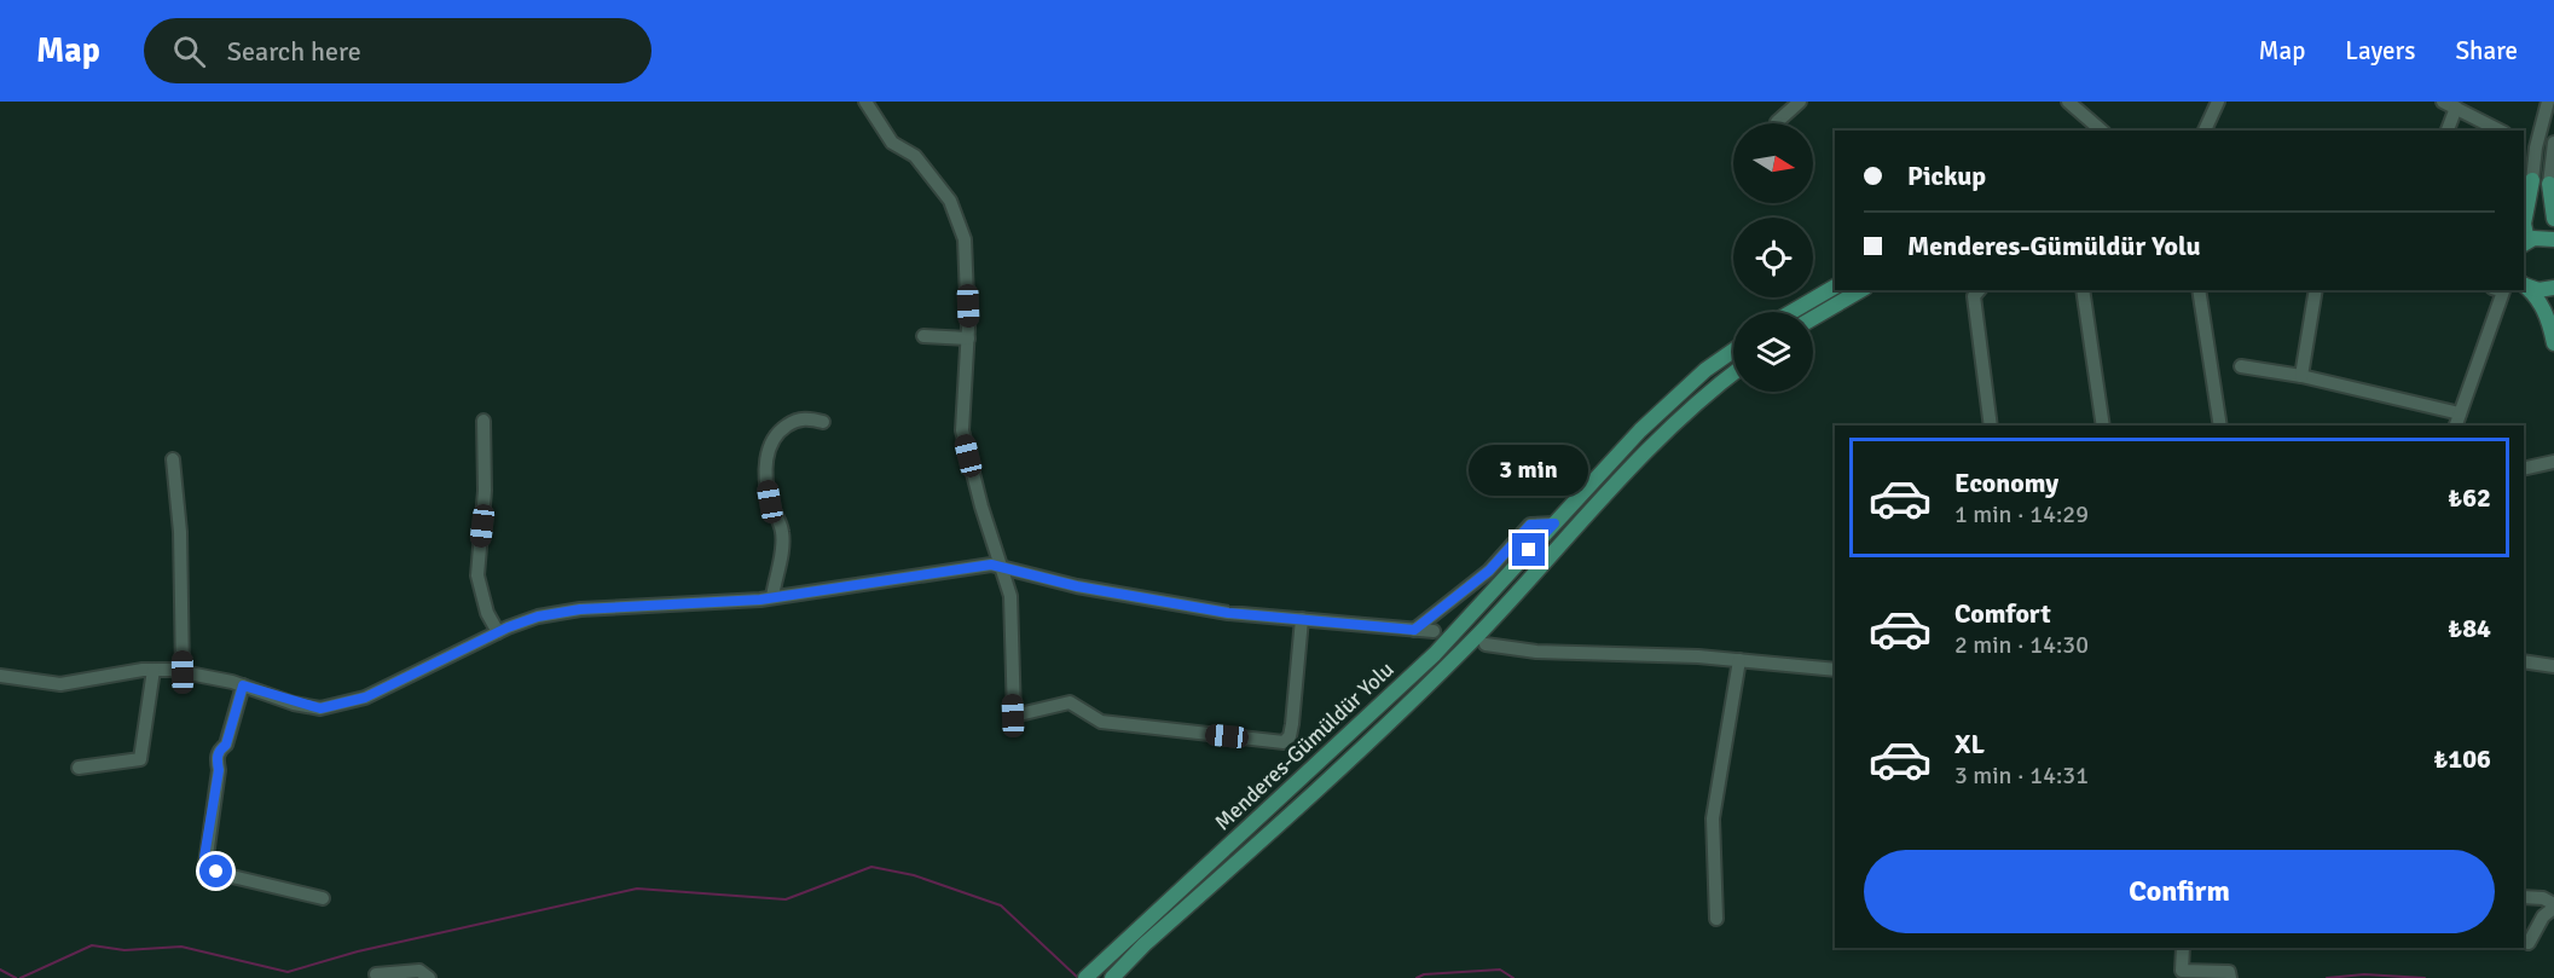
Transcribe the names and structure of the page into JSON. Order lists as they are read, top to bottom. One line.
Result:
{"streets":{"main road":["Menderes-Gümüldür Yolu"]},"north":"right","page":{"header":"Map","search":"Search here","nav":["Map","Layers","Share"],"banner":["Pickup","Menderes-Gümüldür Yolu"],"list":[{"name":"Economy","note":"1 min · 14:29","value":"₺62"},{"name":"Comfort","note":"2 min · 14:30","value":"₺84"},{"name":"XL","note":"3 min · 14:31","value":"₺106"}],"bubble":"3 min","buttons":"Confirm"}}
